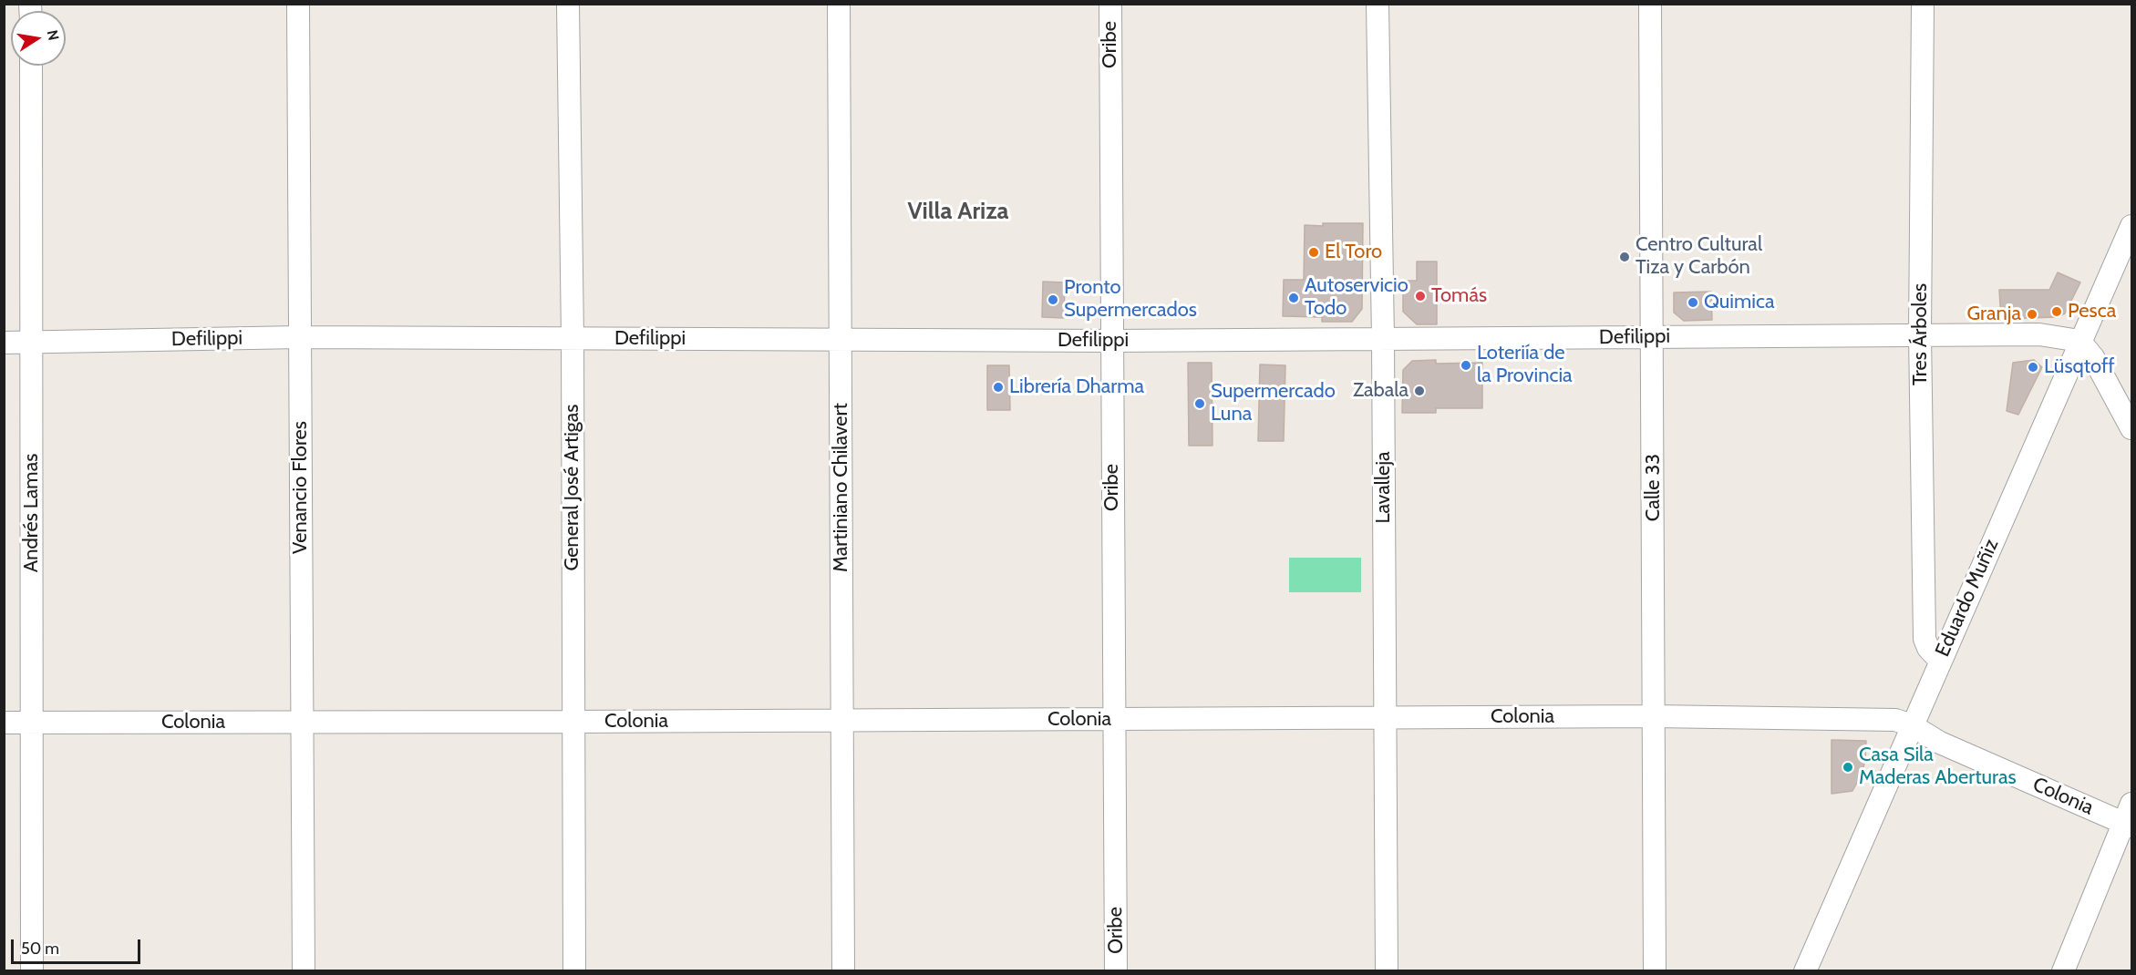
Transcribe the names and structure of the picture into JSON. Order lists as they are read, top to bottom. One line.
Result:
{"streets":{"street":["Oribe","Tres Árboles","Defilippi","Venancio Flores","General José Artigas","Martiniano Chilavert","Lavalleja","Calle 33","Andrés Lamas","Eduardo Muñiz","Colonia"]},"crossings":[["Oribe","Defilippi"],["Oribe","Colonia"],["Tres Árboles","Defilippi"],["Tres Árboles","Eduardo Muñiz"],["Defilippi","Venancio Flores"],["Defilippi","General José Artigas"],["Defilippi","Martiniano Chilavert"],["Defilippi","Lavalleja"],["Defilippi","Calle 33"],["Defilippi","Andrés Lamas"],["Defilippi","Eduardo Muñiz"],["Venancio Flores","Colonia"],["General José Artigas","Colonia"],["Martiniano Chilavert","Colonia"],["Lavalleja","Colonia"],["Calle 33","Colonia"],["Andrés Lamas","Colonia"],["Eduardo Muñiz","Colonia"]],"districts":["Villa Ariza"],"places":["El Toro","Centro Cultural Tiza y Carbón","Tomás","Autoservicio Todo","Pronto Supermercados","Quimica","Pesca","Granja","Loteriía de la Provincia","Lüsqtoff","Librería Dharma","Zabala","Supermercado Luna","Casa Sila Maderas Aberturas"],"scale_bar":"50 m","north":"right"}
